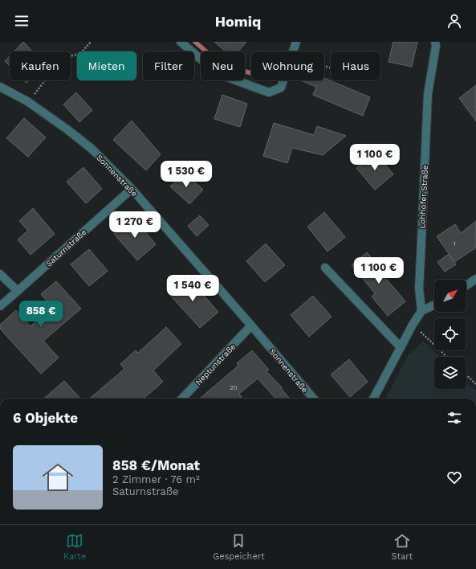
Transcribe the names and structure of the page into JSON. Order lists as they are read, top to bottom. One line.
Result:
{"streets":{"street":["Sonnenstraße","Lohhofer Straße","Saturnstraße","Neptunstraße"]},"crossings":[["Sonnenstraße","Saturnstraße"],["Sonnenstraße","Neptunstraße"]],"house_numbers":["1","20"],"north":"top right","page":{"header":"Homiq","chip":["Kaufen","Mieten","Filter","Neu","Wohnung","Haus"],"price":["1 100 €","1 530 €","1 270 €","1 100 €","1 540 €","858 €"],"heading":"6 Objekte","list":[{"name":"858 €/Monat","note":"2 Zimmer · 76 m² · Saturnstraße"}],"tabs":["Karte","Gespeichert","Start"]}}
